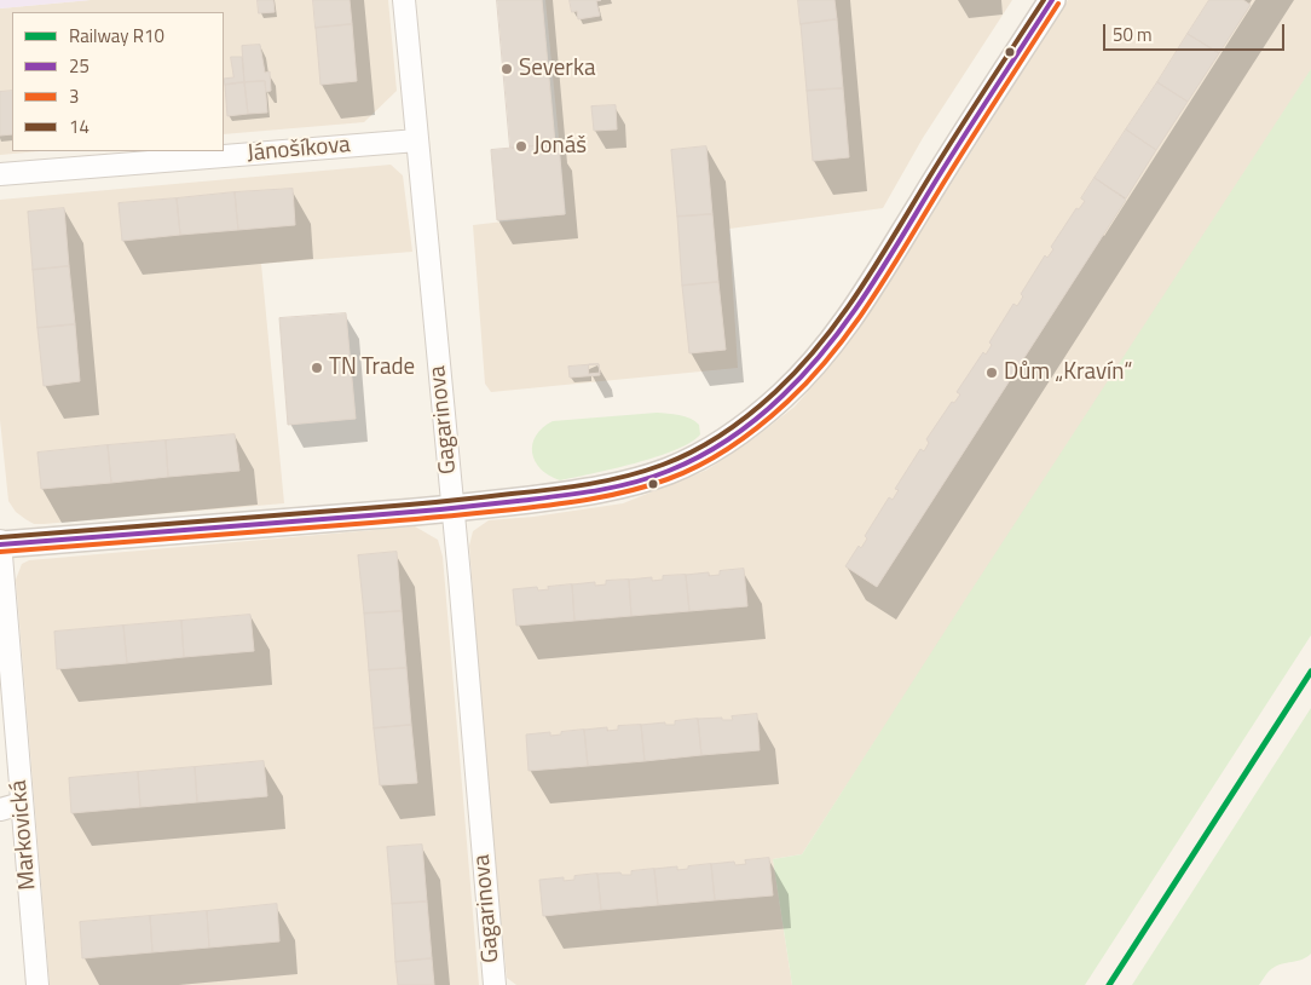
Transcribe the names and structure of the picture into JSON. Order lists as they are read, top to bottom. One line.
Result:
{"streets":{"street":["Jánošíkova","Gagarinova","Markovická"]},"crossings":[["Jánošíkova","Gagarinova"]],"places":["Severka","Jonáš","TN Trade","Dům „Kravín“"],"lines":["transit line 25","transit line 14","transit line 3","rail line R10"],"legend":["Railway R10","25","3","14"],"scale_bar":"50 m"}
